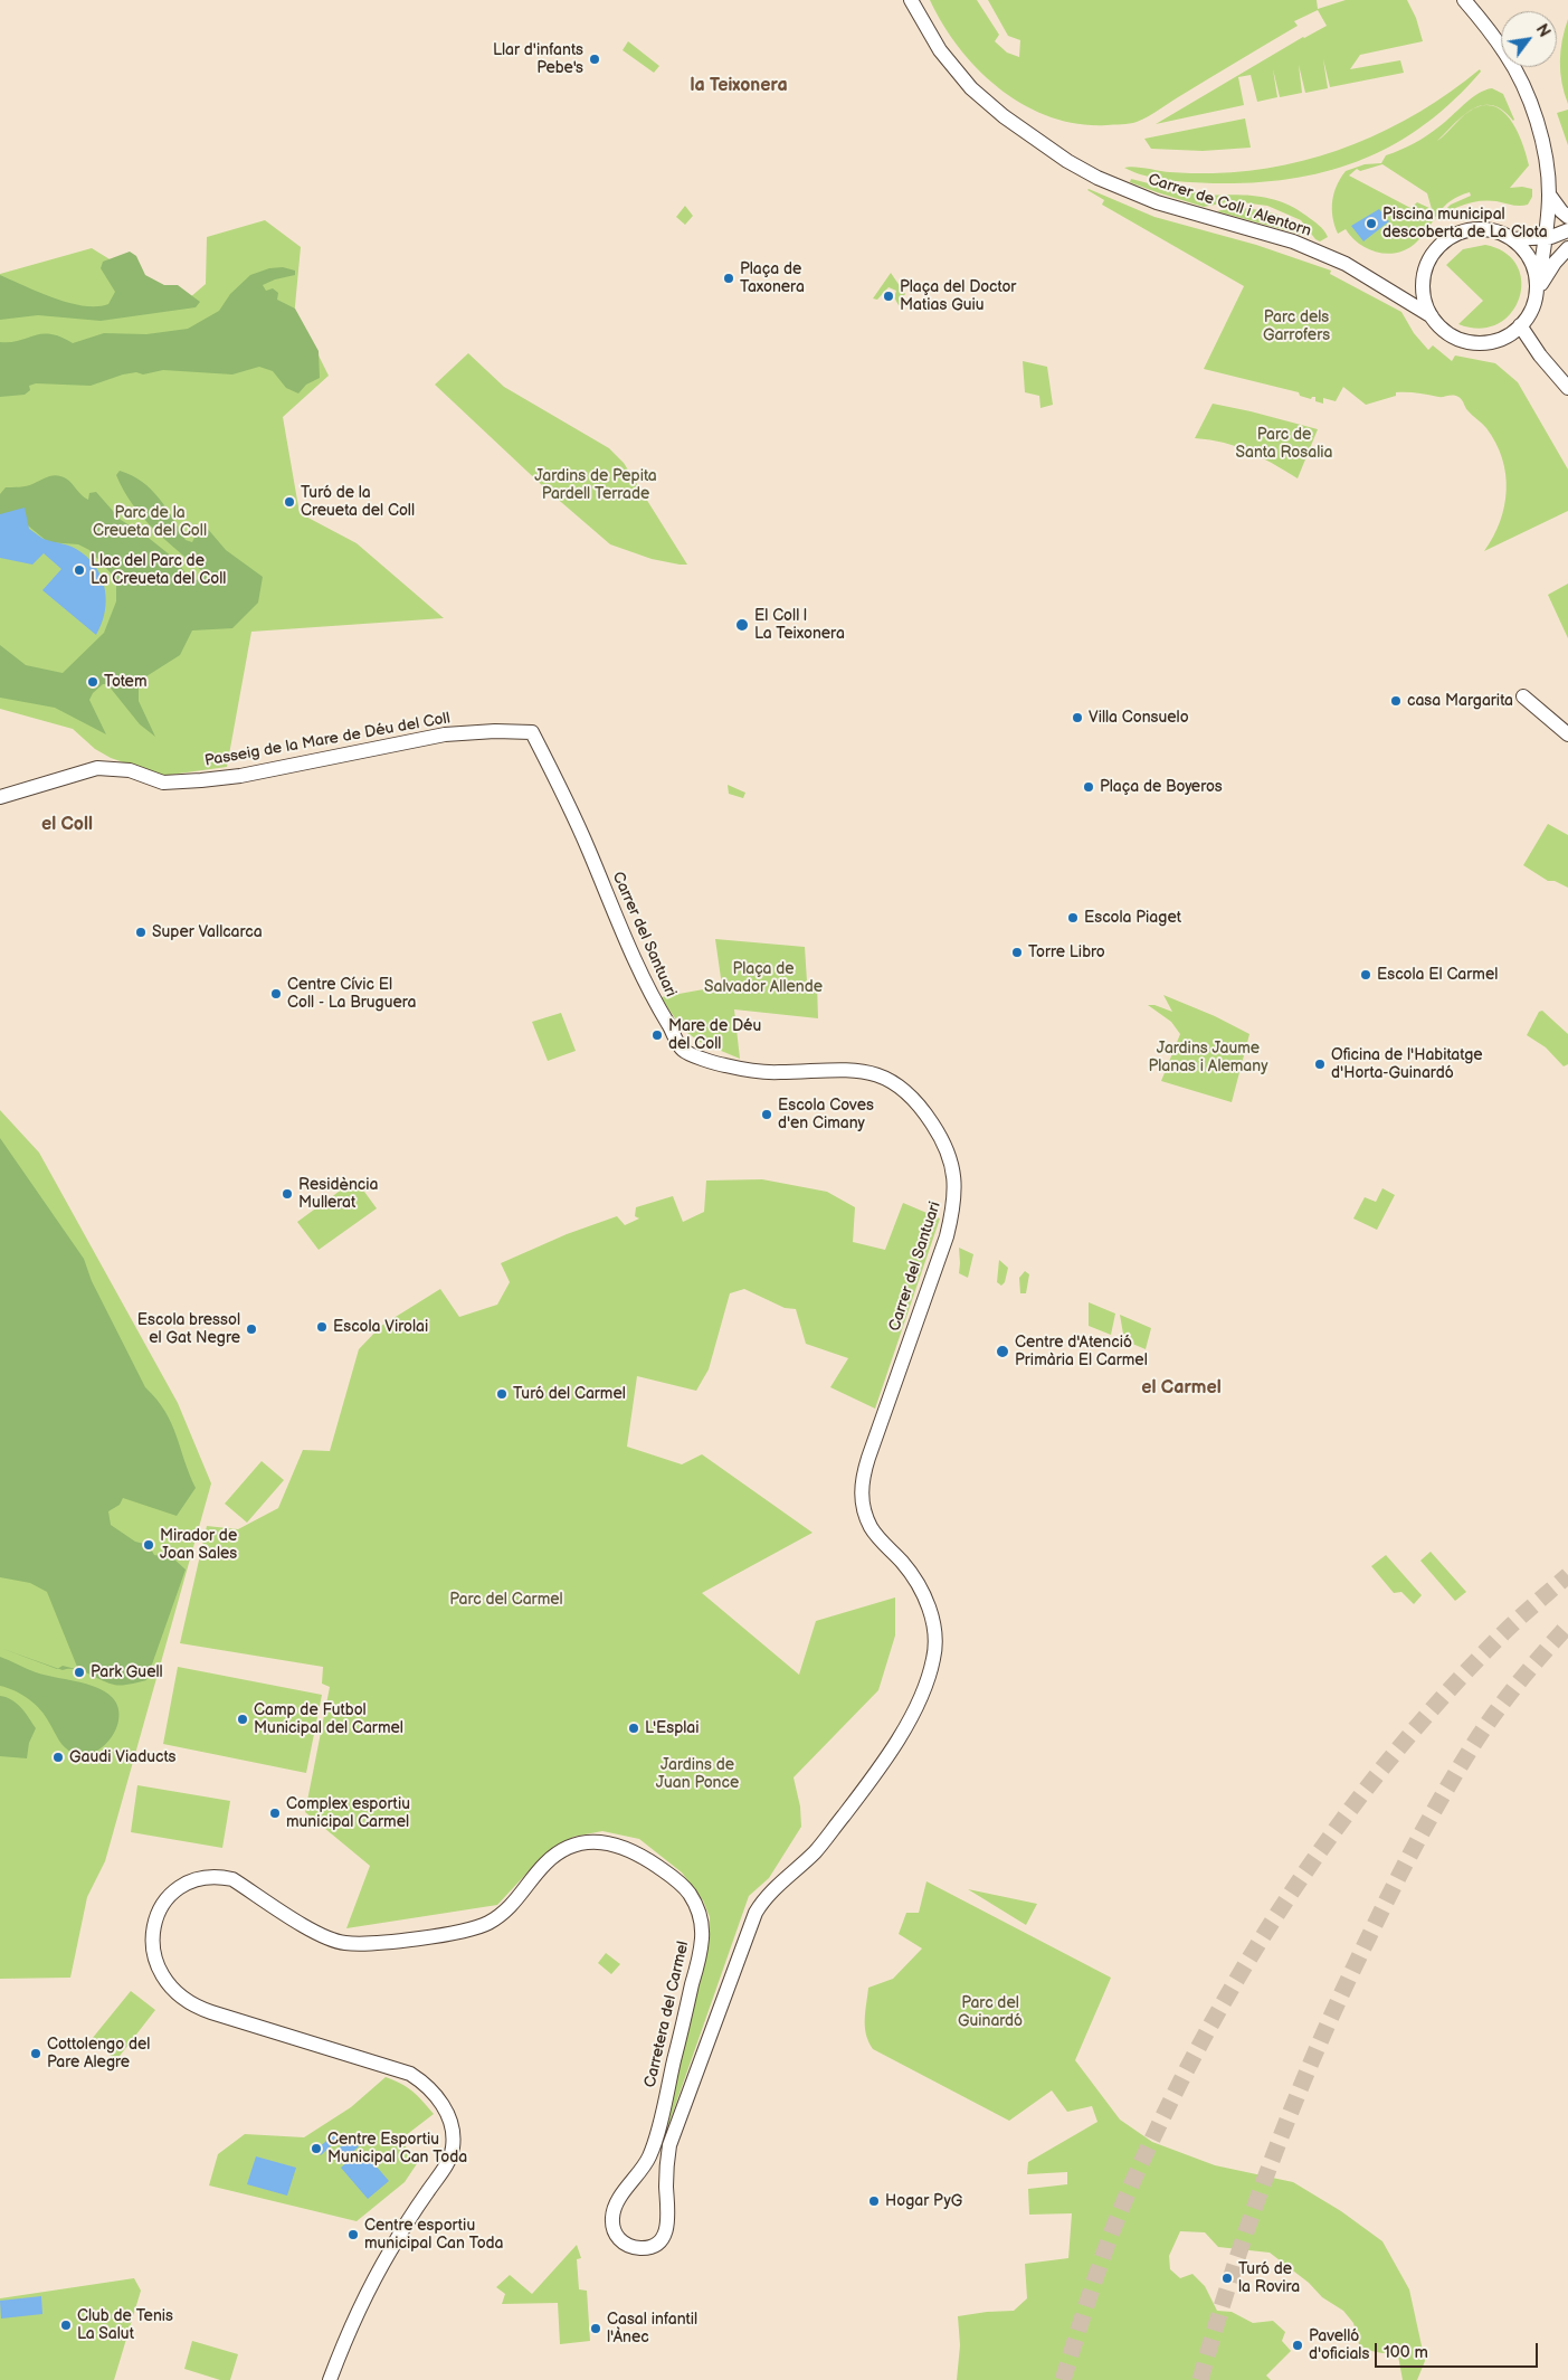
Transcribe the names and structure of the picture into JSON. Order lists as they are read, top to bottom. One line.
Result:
{"streets":{"street":["Carrer de Coll i Alentorn","Passeig de la Mare de Déu del Coll","Carrer del Santuari","Carretera del Carmel"]},"crossings":[["Passeig de la Mare de Déu del Coll","Carrer del Santuari"],["Carrer del Santuari","Carretera del Carmel"]],"districts":["la Teixonera","el Coll","el Carmel"],"parks":["Parc dels Garrofers","Parc de Santa Rosalia","Jardins de Pepita Pardell Terrade","Parc de la Creueta del Coll","Plaça de Salvador Allende","Jardins Jaume Planas i Alemany","Parc del Carmel","Jardins de Juan Ponce","Parc del Guinardó"],"places":["Llar d'infants Pebe's","Piscina municipal descoberta de La Clota","Plaça de Taxonera","Plaça del Doctor Matias Guiu","Turó de la Creueta del Coll","Llac del Parc de La Creueta del Coll","El Coll | La Teixonera","Totem","casa Margarita","Villa Consuelo","Plaça de Boyeros","Escola Piaget","Super Vallcarca","Torre Libro","Escola El Carmel","Centre Cívic El Coll - La Bruguera","Mare de Déu del Coll","Oficina de l'Habitatge d'Horta-Guinardó","Escola Coves d'en Cimany","Residència Mullerat","Escola Virolai","Escola bressol el Gat Negre","Centre d'Atenció Primària El Carmel","Turó del Carmel","Mirador de Joan Sales","Park Guell","Camp de Futbol Municipal del Carmel","L'Esplai","Gaudi Viaducts","Complex esportiu municipal Carmel","Cottolengo del Pare Alegre","Centre Esportiu Municipal Can Toda","Hogar PyG","Centre esportiu municipal Can Toda","Turó de la Rovira","Club de Tenis La Salut","Casal infantil l'Ànec","Pavelló d'oficials"],"scale_bar":"100 m","north":"top right"}
